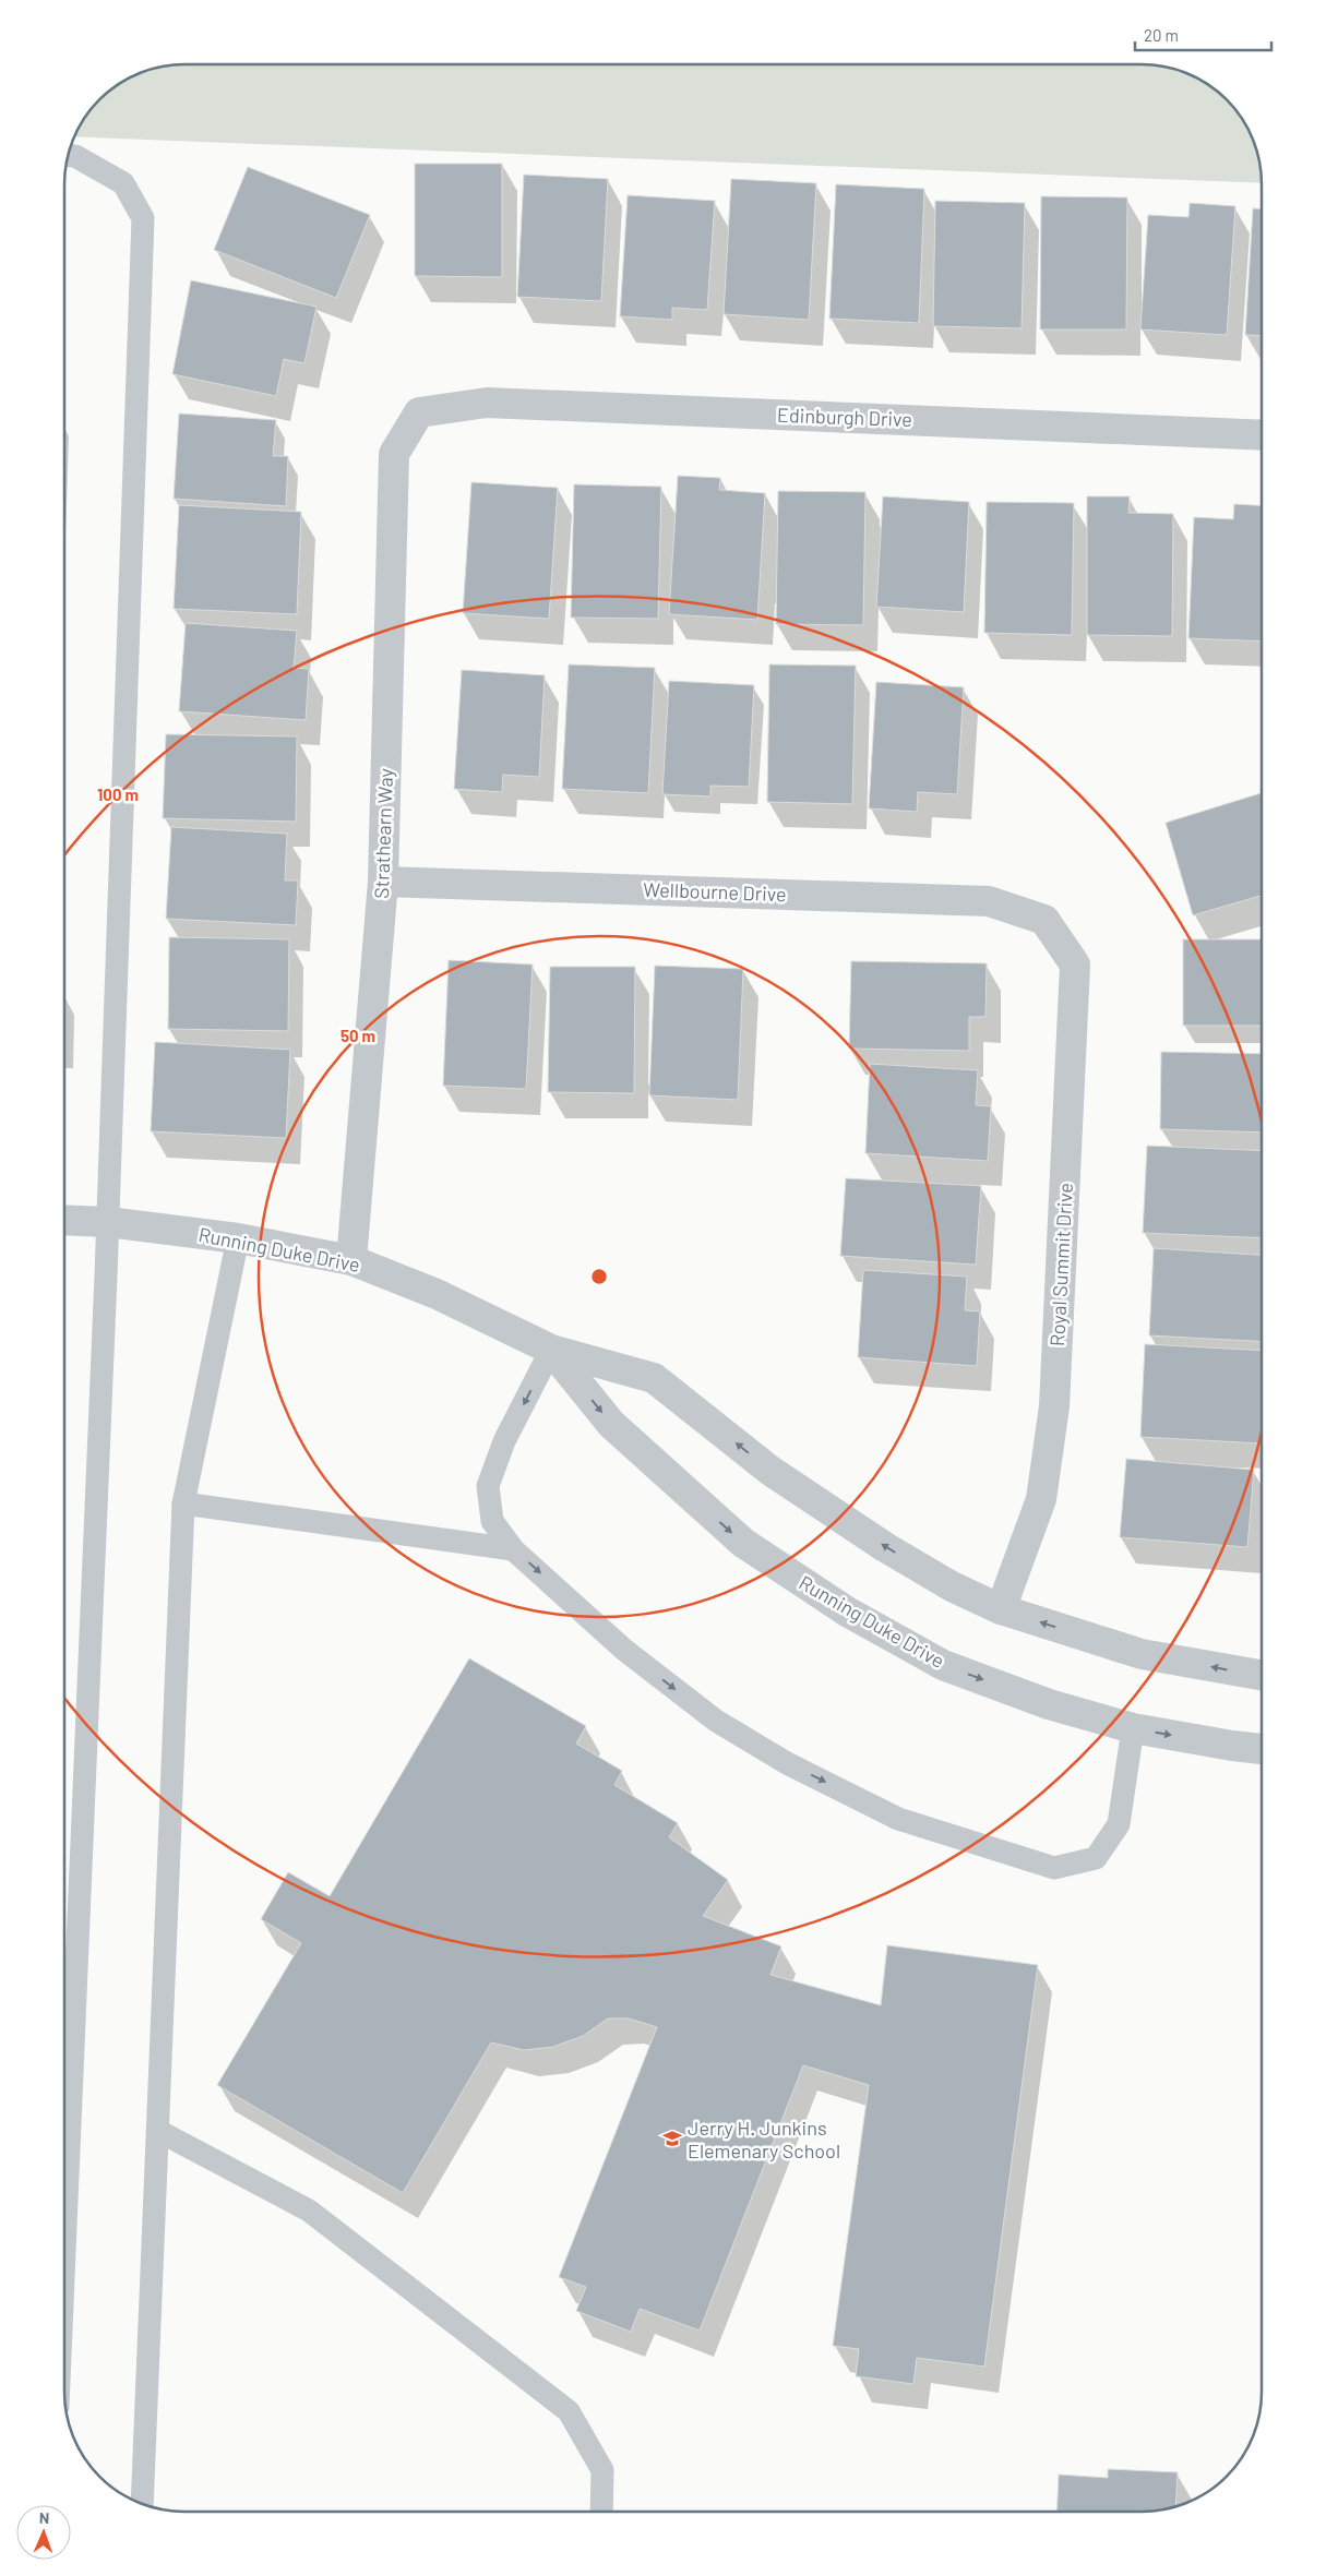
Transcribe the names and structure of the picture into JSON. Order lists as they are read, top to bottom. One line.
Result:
{"streets":{"street":["Edinburgh Drive","Strathearn Way","Wellbourne Drive","Running Duke Drive","Royal Summit Drive"]},"crossings":[["Edinburgh Drive","Strathearn Way"],["Strathearn Way","Wellbourne Drive"],["Strathearn Way","Running Duke Drive"],["Wellbourne Drive","Royal Summit Drive"],["Running Duke Drive","Royal Summit Drive"]],"places":{"school or university":["Jerry H. Junkins Elemenary School"]},"scale_bar":"20 m","north":"top","rings":["100 m","50 m"]}
